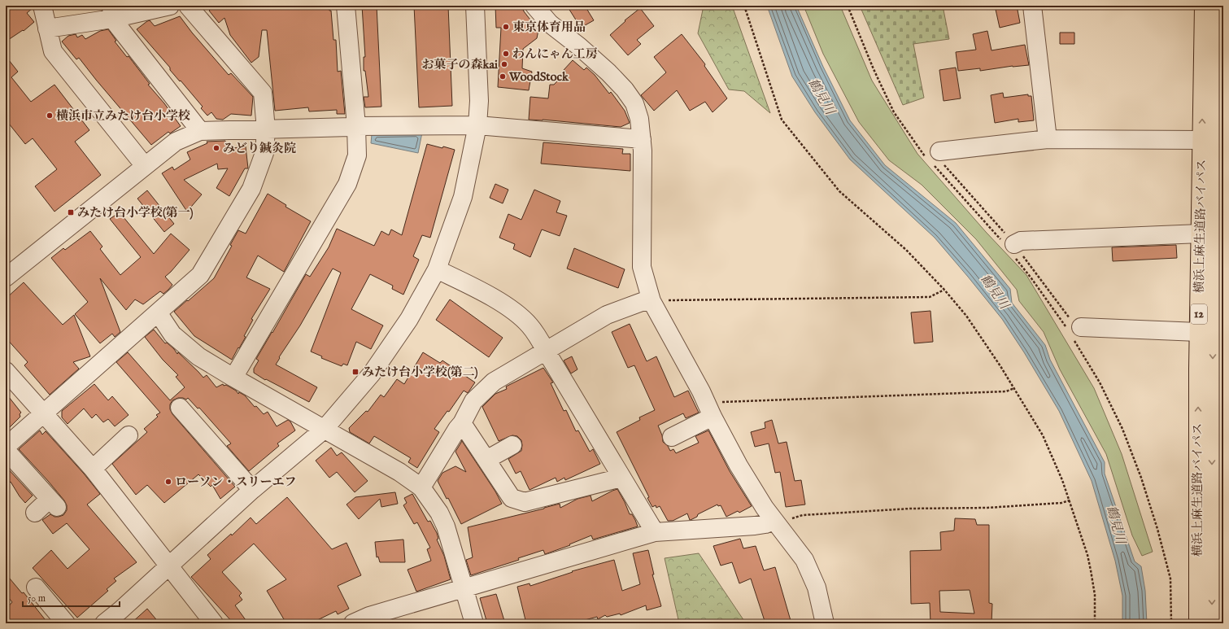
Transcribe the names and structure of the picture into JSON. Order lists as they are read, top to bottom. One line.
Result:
{"streets":{"main road":["横浜上麻生道路バイパス","12"]},"water":["鶴見川"],"places":{"other":["東京体育用品","わんにゃん工房","お菓子の森kai","WoodStock","横浜市立みたけ台小学校","みどり鍼灸院","ローソン・スリーエフ"],"transit":["みたけ台小学校(第一)","みたけ台小学校(第二)"]},"scale_bar":"50 m"}
